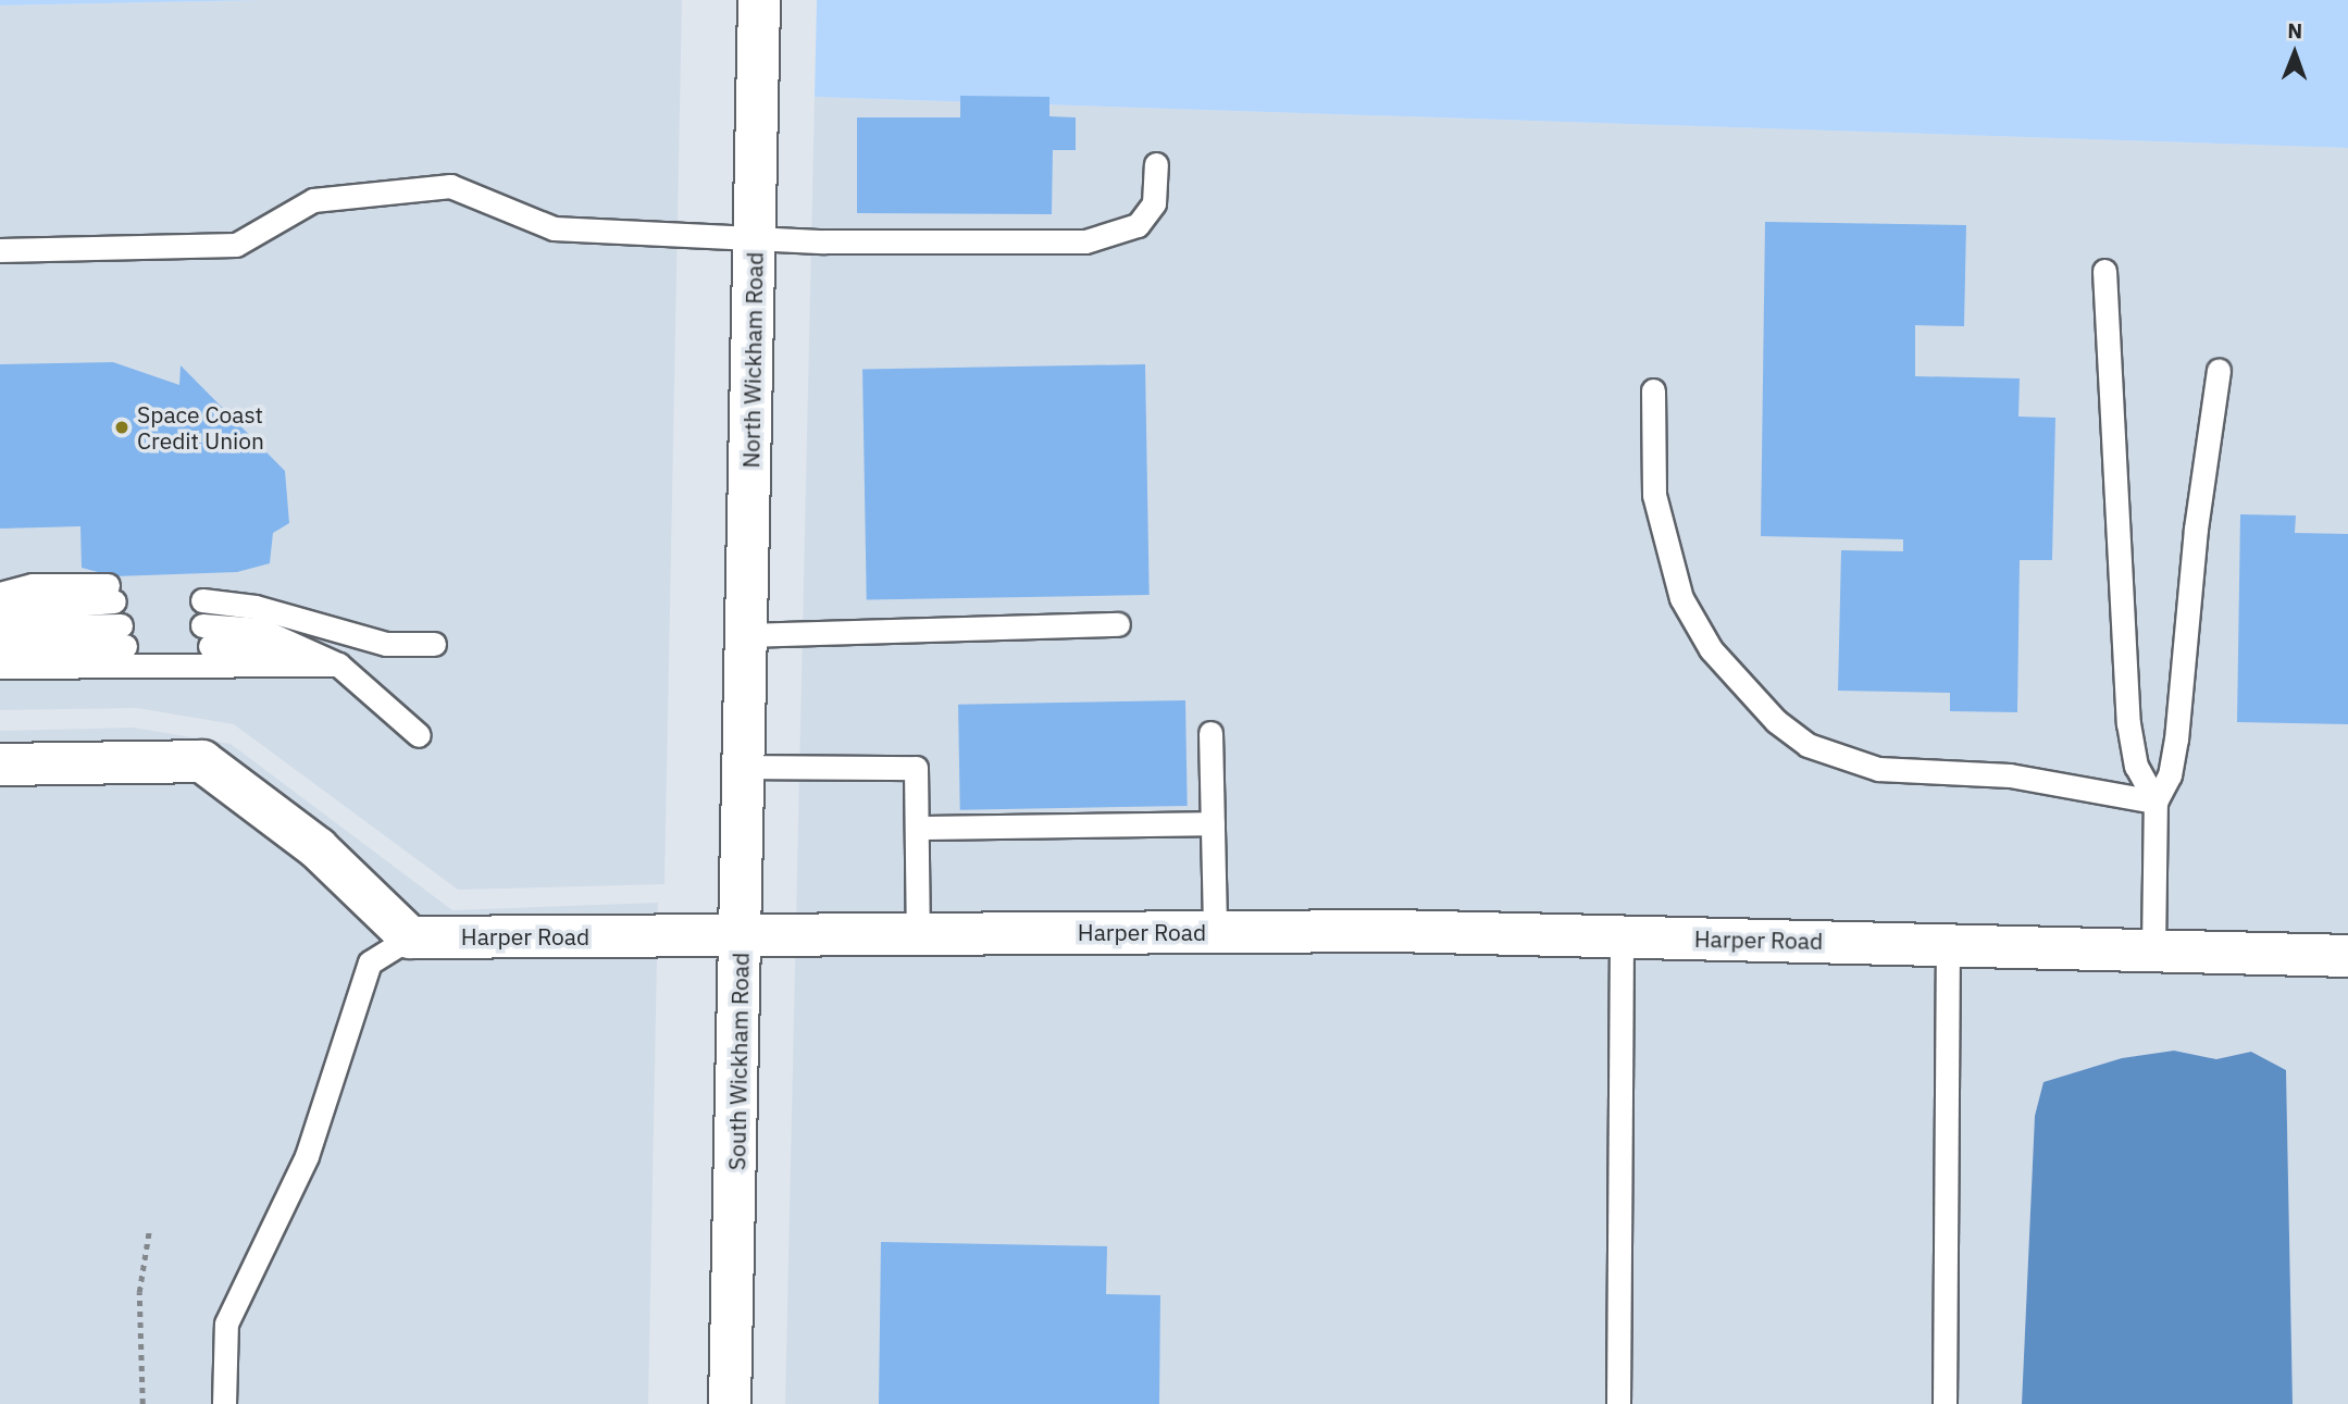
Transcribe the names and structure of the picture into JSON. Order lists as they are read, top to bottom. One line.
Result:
{"streets":{"street":["North Wickham Road","Harper Road","South Wickham Road"]},"crossings":[["North Wickham Road","South Wickham Road"],["Harper Road","South Wickham Road"]],"places":["Space Coast Credit Union"],"north":"top"}
